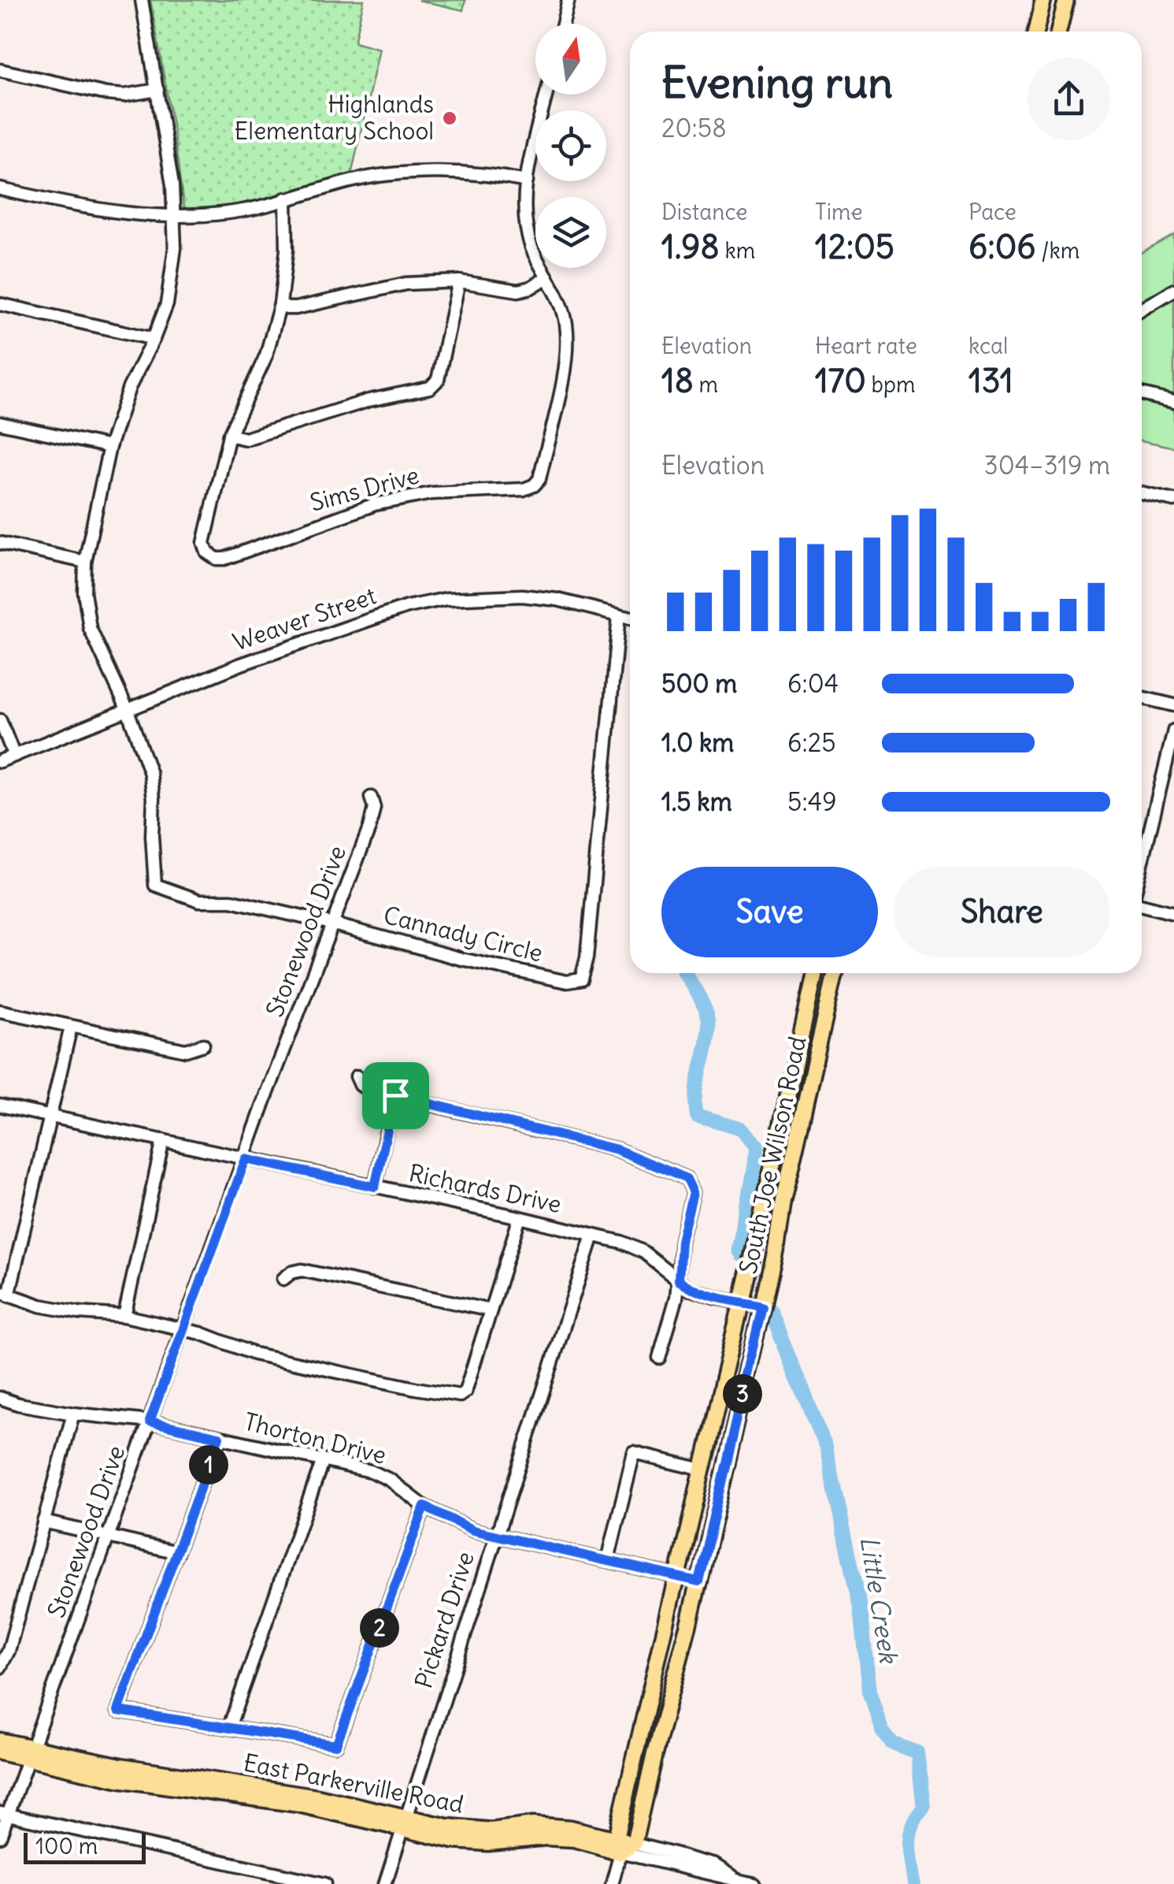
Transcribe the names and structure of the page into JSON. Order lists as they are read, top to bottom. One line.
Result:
{"streets":{"main road":["South Joe Wilson Road","East Parkerville Road"],"street":["Sims Drive","Weaver Street","Stonewood Drive","Cannady Circle","Richards Drive","Thorton Drive","Pickard Drive"]},"crossings":[["Weaver Street","Cannady Circle"],["Stonewood Drive","Cannady Circle"],["Stonewood Drive","Richards Drive"],["Stonewood Drive","Thorton Drive"],["Stonewood Drive","East Parkerville Road"],["South Joe Wilson Road","Richards Drive"],["South Joe Wilson Road","Thorton Drive"],["South Joe Wilson Road","East Parkerville Road"],["Richards Drive","Pickard Drive"],["Thorton Drive","Pickard Drive"],["Pickard Drive","East Parkerville Road"]],"water":["Little Creek"],"places":["Highlands Elementary School"],"scale_bar":"100 m","north":"top","page":{"heading":["Evening run","20:58"],"stats":[["Distance","1.98 km"],["Time","12:05"],["Pace","6:06 /km"],["Elevation","18 m"],["Heart rate","170 bpm"],["kcal","131"]],"chart":["Elevation","304–319 m"],"list":[{"name":"500 m","note":"6:04"},{"name":"1.0 km","note":"6:25"},{"name":"1.5 km","note":"5:49"}],"buttons":["Save","Share"],"pins":["3","1","2"],"scale":"100 m"}}
